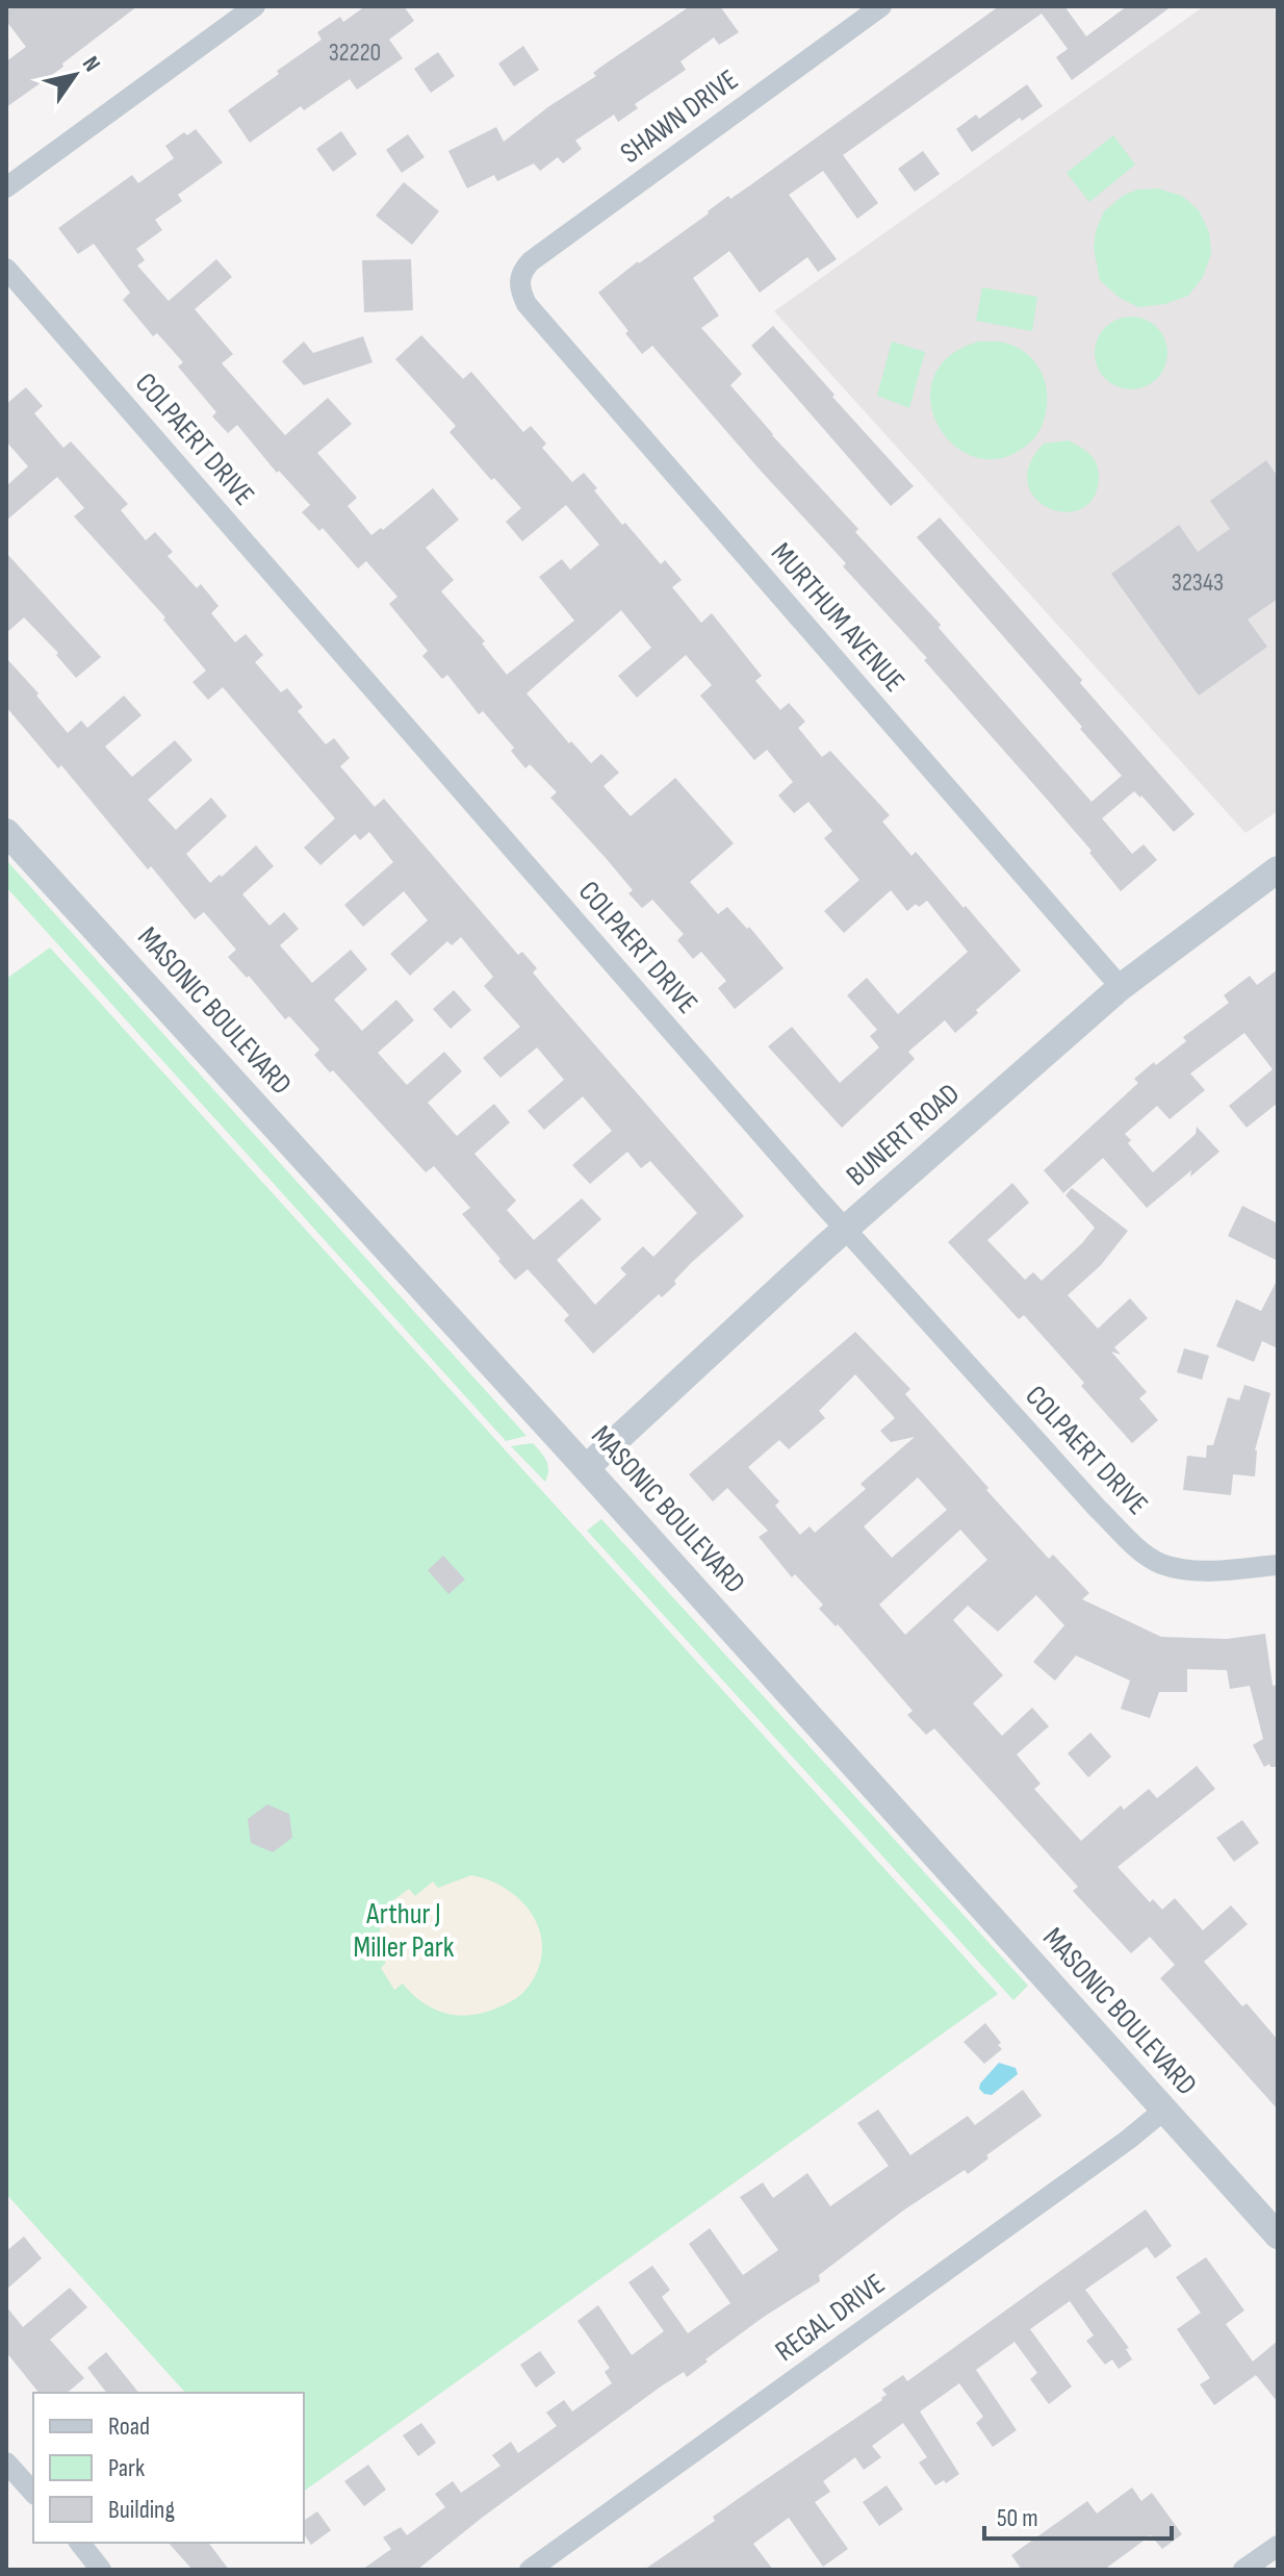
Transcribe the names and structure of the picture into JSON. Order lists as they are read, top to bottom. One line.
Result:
{"streets":{"street":["SHAWN DRIVE","COLPAERT DRIVE","MURTHUM AVENUE","MASONIC BOULEVARD","BUNERT ROAD","REGAL DRIVE"]},"crossings":[["SHAWN DRIVE","MURTHUM AVENUE"],["COLPAERT DRIVE","BUNERT ROAD"],["MURTHUM AVENUE","BUNERT ROAD"],["MASONIC BOULEVARD","BUNERT ROAD"],["MASONIC BOULEVARD","REGAL DRIVE"]],"parks":["Arthur J Miller Park"],"house_numbers":["32220","32343"],"legend":["Road","Park","Building"],"scale_bar":"50 m","north":"top right"}
